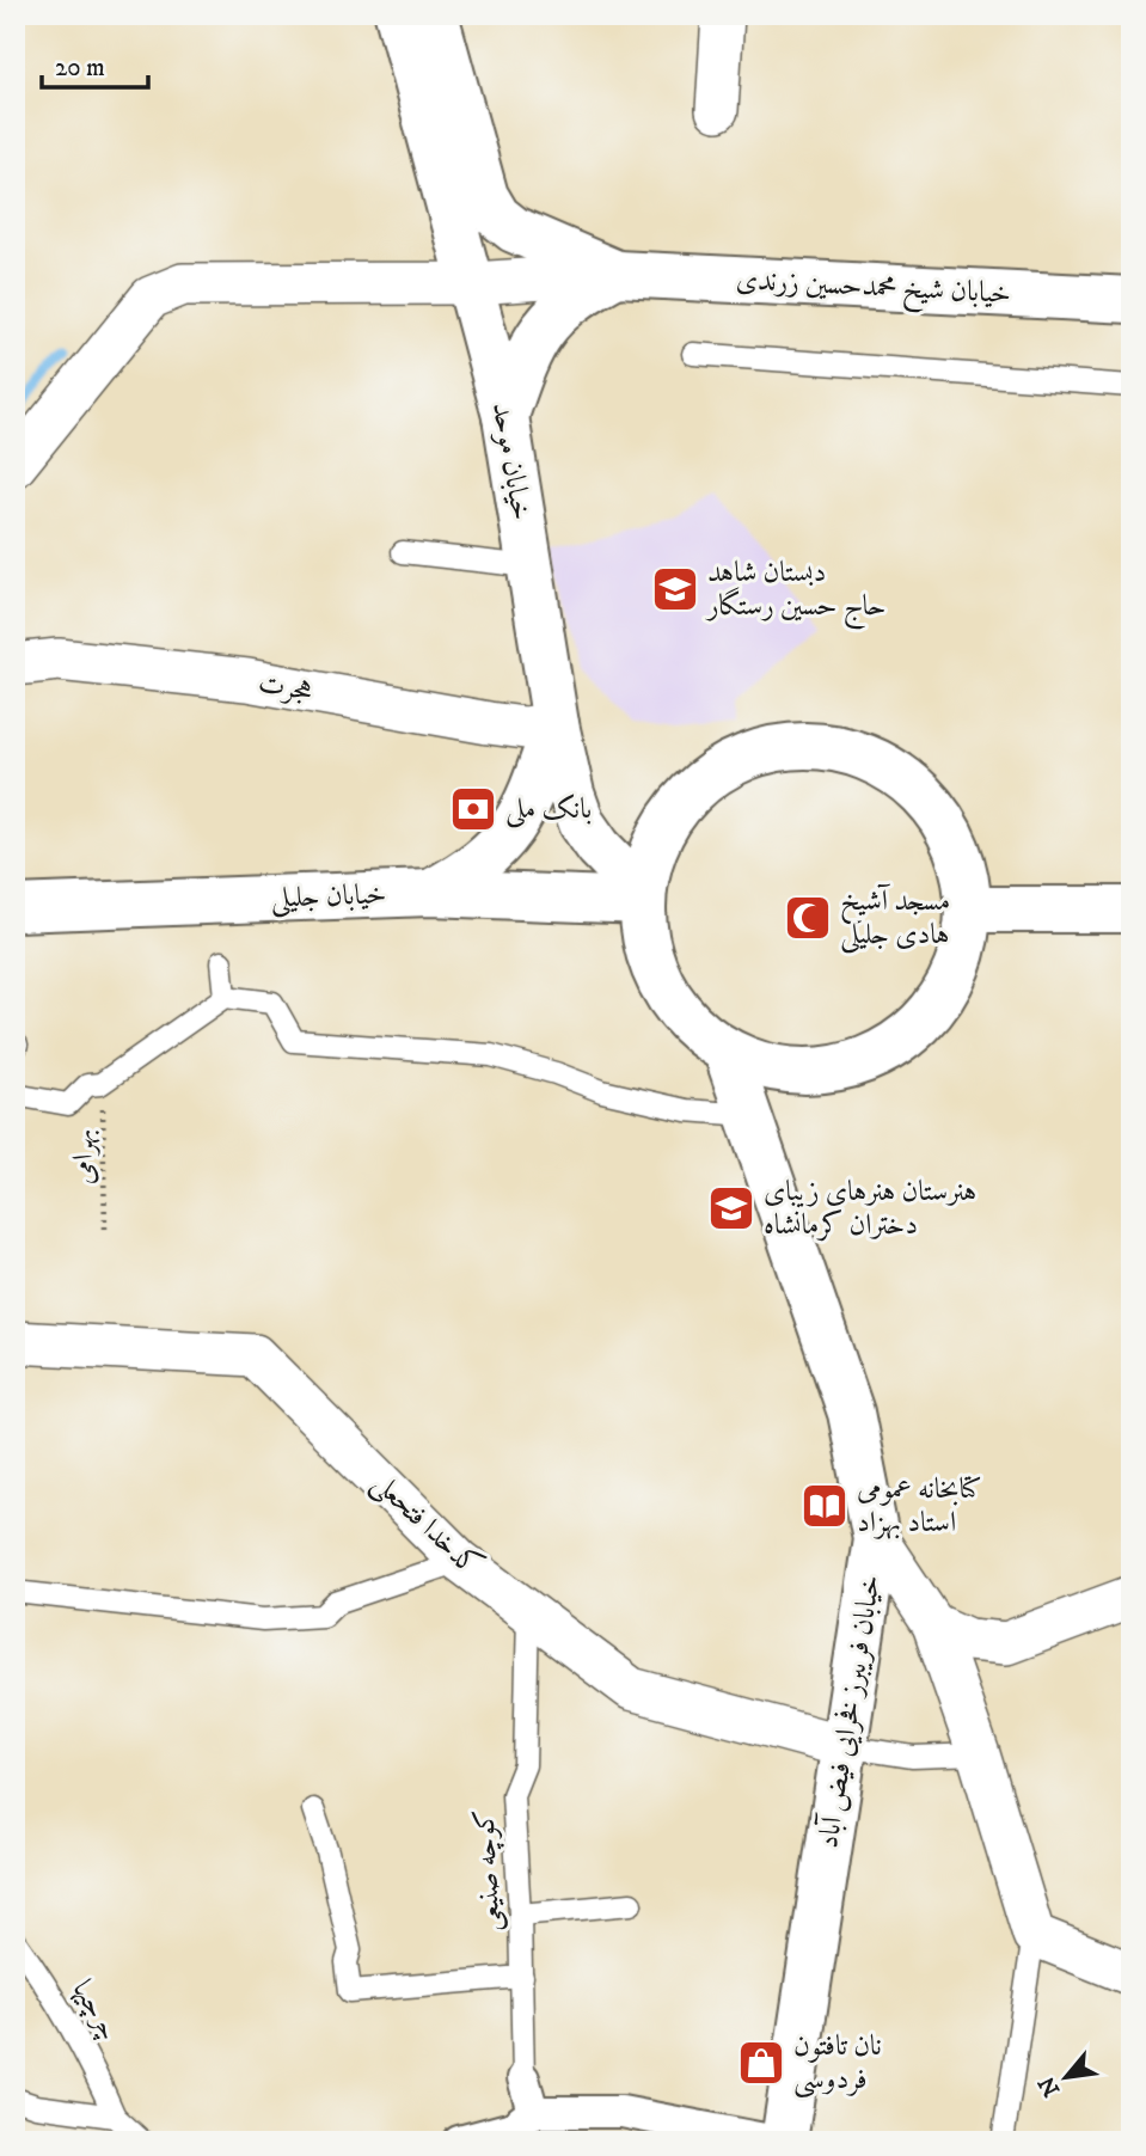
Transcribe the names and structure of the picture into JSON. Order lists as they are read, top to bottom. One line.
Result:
{"streets":{"main road":["خیابان شیخ محمدحسین زرندی","خیابان موحد","خیابان جلیلی","خیابان فریبرز فخرایی فیض آباد"],"street":["هجرت","کدخدا فتحعلی"],"lane":["کوچه صنیعی","چرچیها"],"path":["بهرامی"]},"crossings":[["خیابان موحد","هجرت"],["خیابان موحد","خیابان جلیلی"],["کدخدا فتحعلی","خیابان فریبرز فخرایی فیض آباد"],["کدخدا فتحعلی","کوچه صنیعی"]],"places":{"school or university":["دبستان شاهد حاج حسین رستگار","هنرستان هنرهای زیبای دختران کرمانشاه"],"bank":["بانک ملی"],"mosque":["مسجد آشیخ هادی جلیلی"],"library":["کتابخانه عمومی استاد بهزاد"],"shop":["نان تافتون فردوسی"]},"scale_bar":"20 m","north":"bottom left"}
